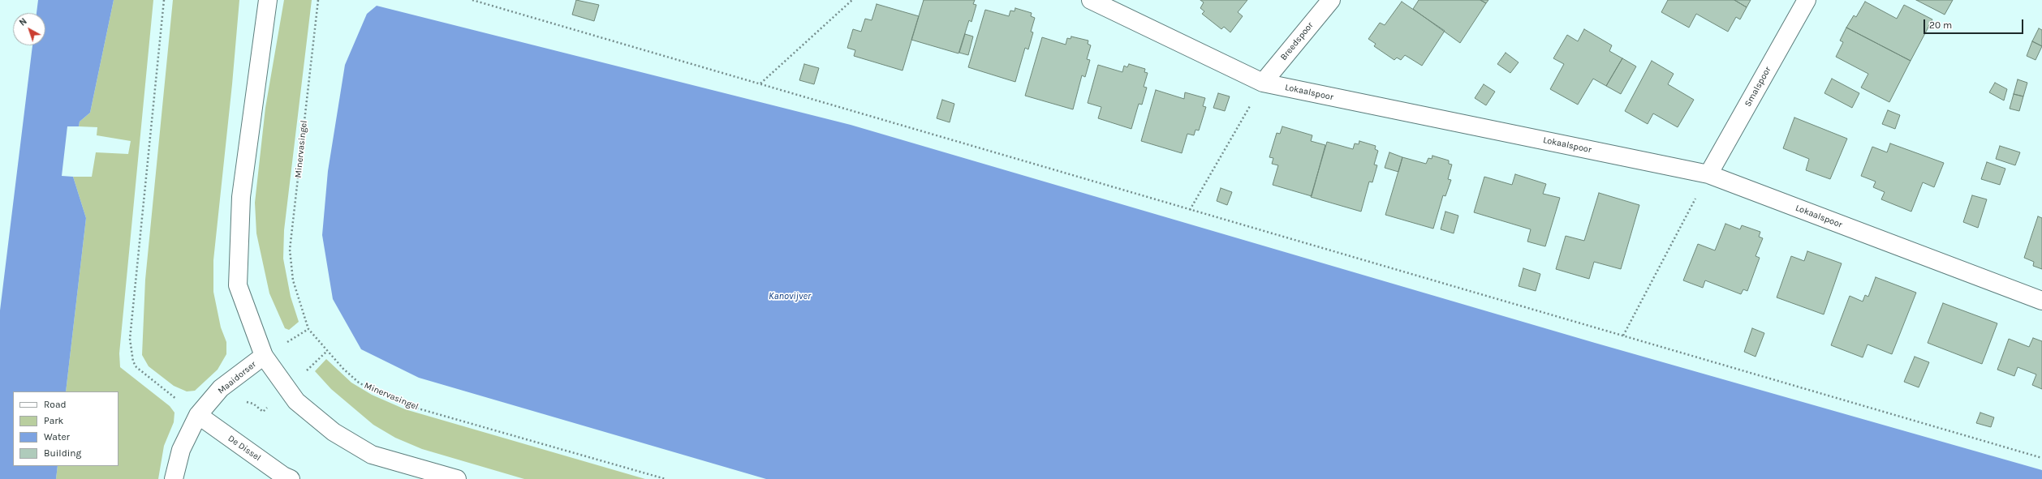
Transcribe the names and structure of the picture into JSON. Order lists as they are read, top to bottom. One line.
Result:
{"streets":{"street":["Breedspoor","Smalspoor","Lokaalspoor","Maaidorser","De Dissel"],"path":["Minervasingel"]},"crossings":[["Breedspoor","Lokaalspoor"],["Smalspoor","Lokaalspoor"],["Maaidorser","De Dissel"]],"water":["Kanovijver"],"legend":["Road","Park","Water","Building"],"scale_bar":"20 m","north":"top left"}
